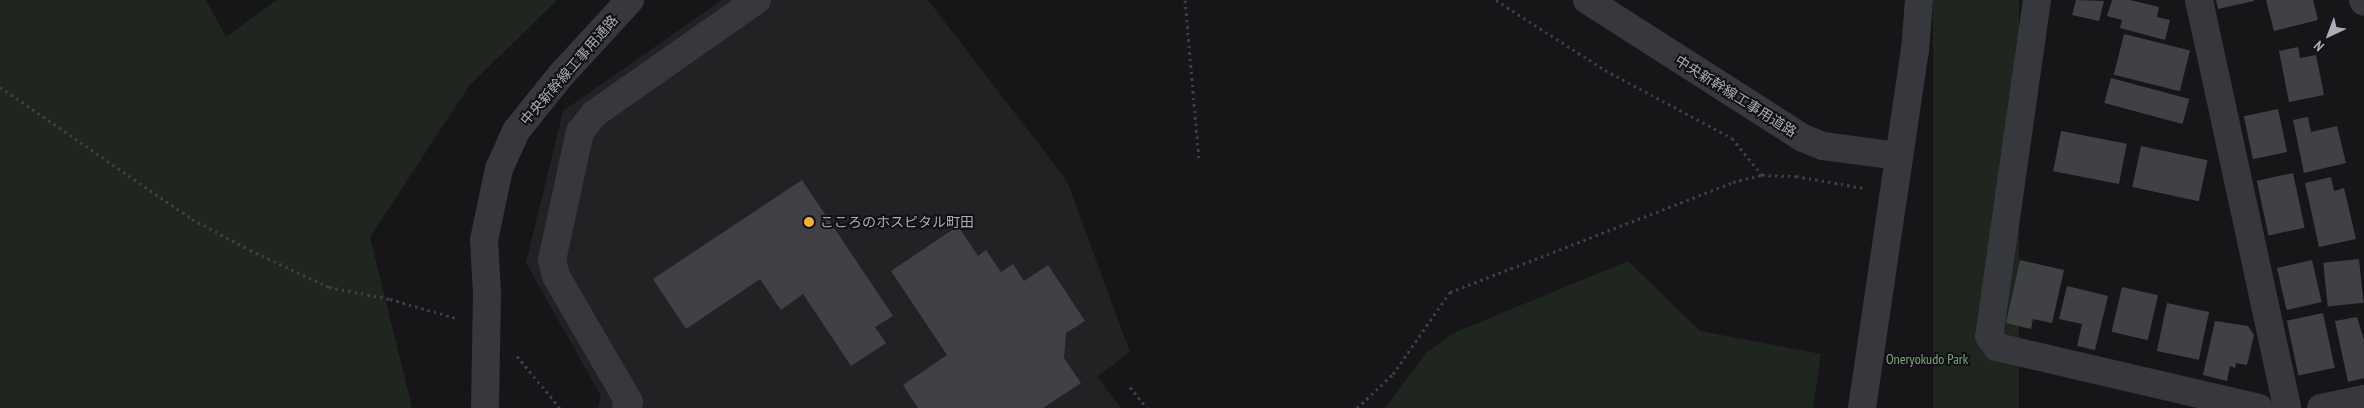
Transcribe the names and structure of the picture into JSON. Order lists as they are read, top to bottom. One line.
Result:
{"streets":{"street":["中央新幹線工事用通路","中央新幹線工事用道路"]},"parks":["Oneryokudo Park"],"places":["こころのホスピタル町田"],"north":"bottom left"}
